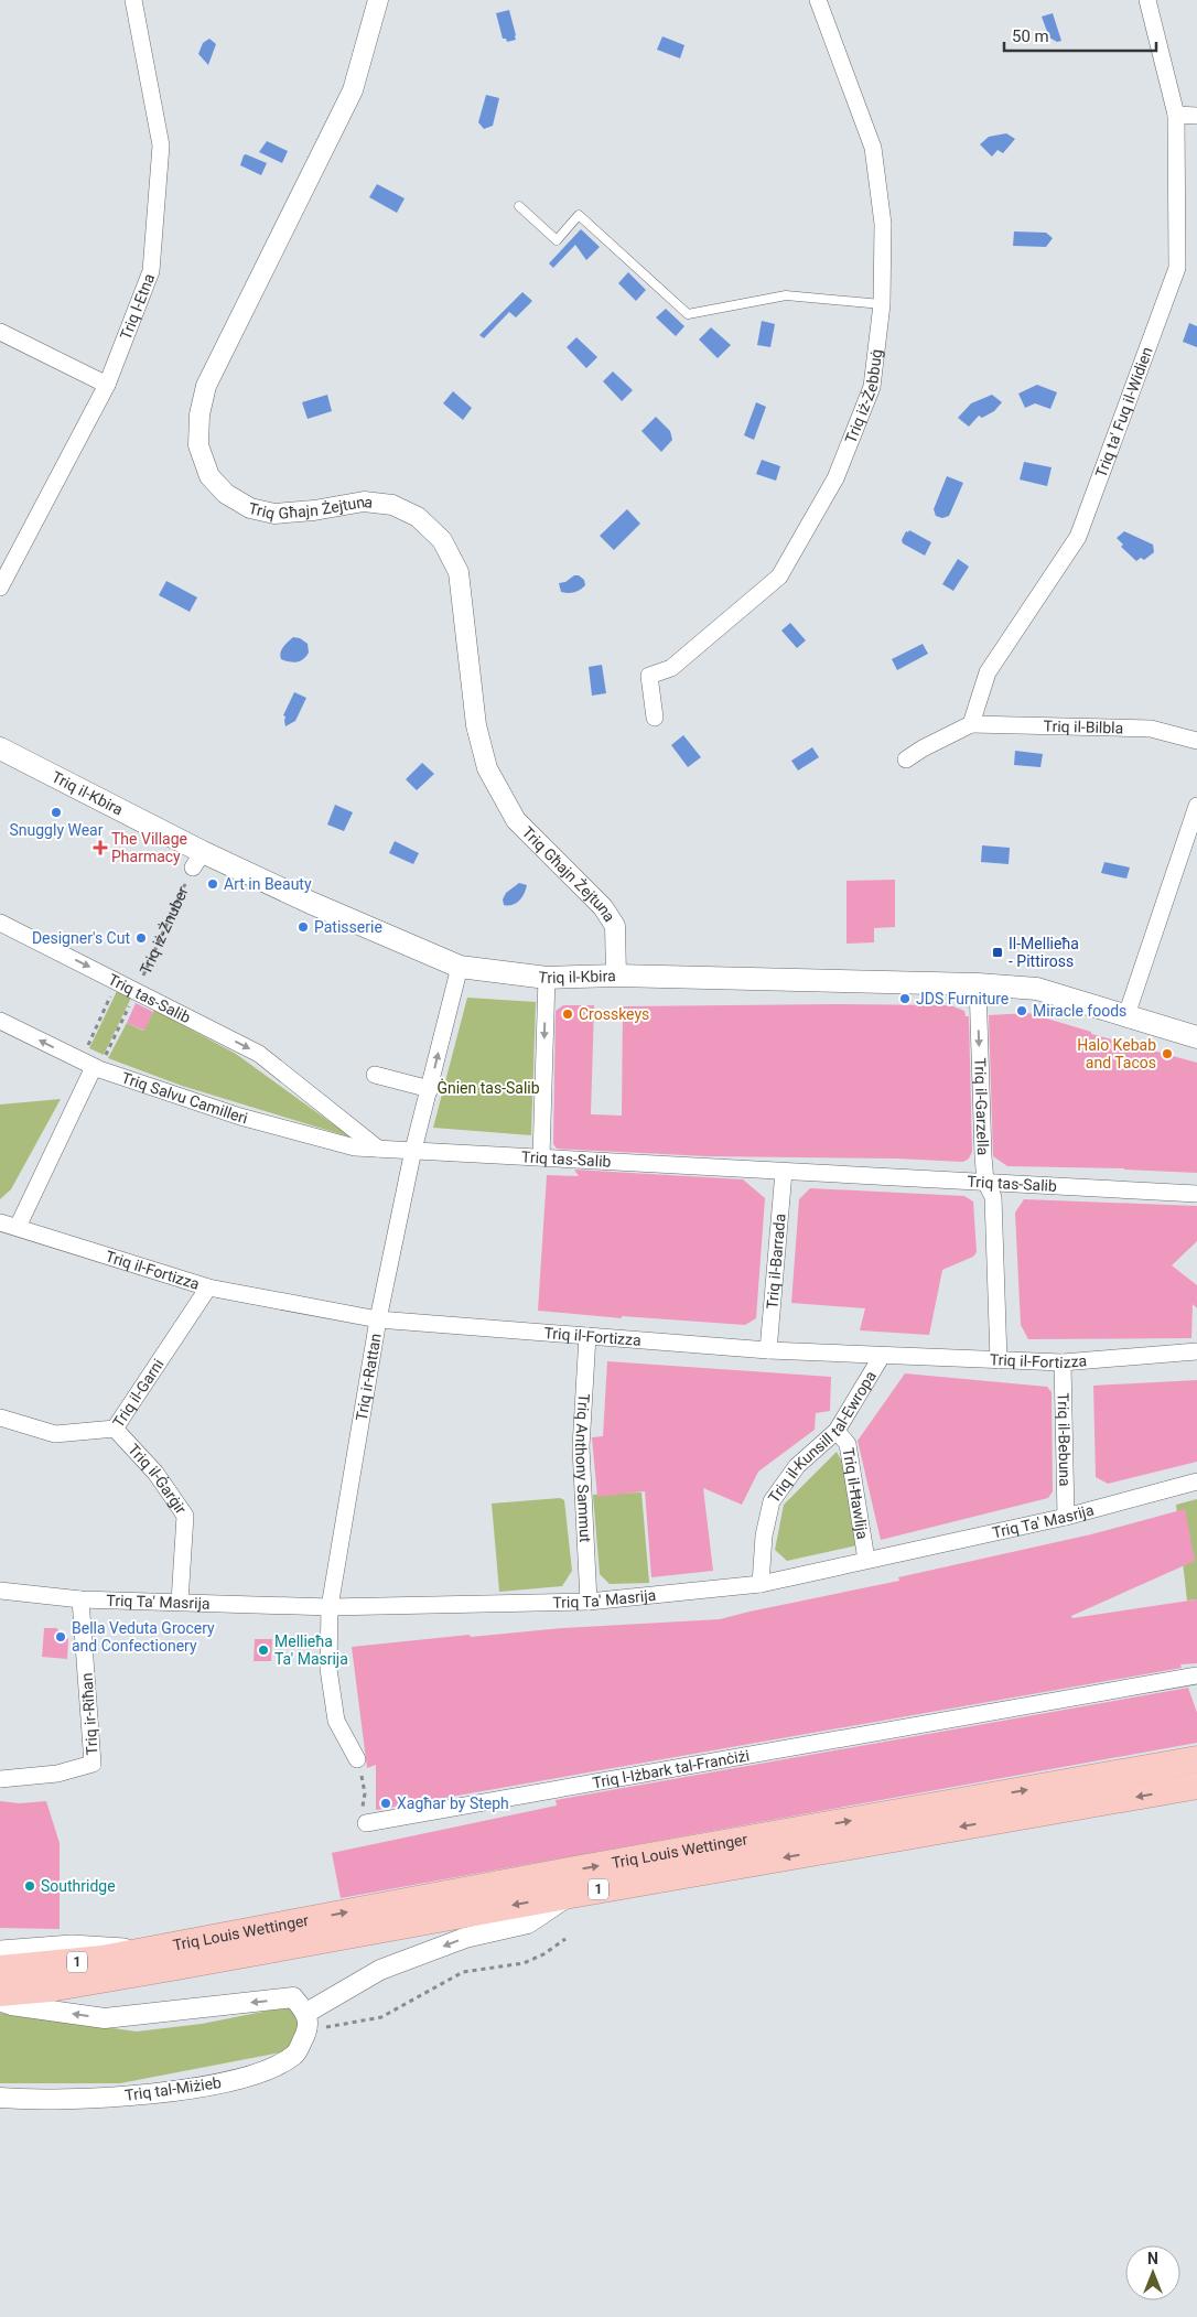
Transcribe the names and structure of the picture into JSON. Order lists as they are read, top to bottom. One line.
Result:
{"streets":{"highway":["Triq Louis Wettinger","1"],"main road":["Triq il-Kbira"],"street":["Triq l-Etna","Triq iż-Żebbuġ","Triq ta' Fuq il-Widien","Triq Għajn Żejtuna","Triq il-Bilbla","Triq tas-Salib","Triq Salvu Camilleri","Triq il-Garzella","Triq il-Barrada","Triq il-Fortizza","Triq ir-Rattan","Triq il-Garni","Triq il-Kunsill tal-Ewropa","Triq il-Bebuna","Triq Anthony Sammut","Triq il-Ġarġir","Triq il-Ħawlija","Triq Ta' Masrija","Triq ir-Riħan","Triq l-Iżbark tal-Franċiżi","Triq tal-Miżieb"],"path":["Triq iż-Żnuber"]},"crossings":[["Triq ta' Fuq il-Widien","Triq il-Bilbla"],["Triq Għajn Żejtuna","Triq il-Kbira"],["Triq il-Kbira","Triq iż-Żnuber"],["Triq il-Kbira","Triq il-Garzella"],["Triq il-Kbira","Triq ir-Rattan"],["Triq iż-Żnuber","Triq tas-Salib"],["Triq iż-Żnuber","Triq Salvu Camilleri"],["Triq tas-Salib","Triq Salvu Camilleri"],["Triq tas-Salib","Triq il-Garzella"],["Triq tas-Salib","Triq il-Barrada"],["Triq tas-Salib","Triq ir-Rattan"],["Triq il-Garzella","Triq il-Fortizza"],["Triq il-Barrada","Triq il-Fortizza"],["Triq il-Fortizza","Triq ir-Rattan"],["Triq il-Fortizza","Triq il-Garni"],["Triq il-Fortizza","Triq il-Kunsill tal-Ewropa"],["Triq il-Fortizza","Triq il-Bebuna"],["Triq il-Fortizza","Triq Anthony Sammut"],["Triq ir-Rattan","Triq Ta' Masrija"],["Triq il-Garni","Triq il-Ġarġir"],["Triq il-Kunsill tal-Ewropa","Triq il-Ħawlija"],["Triq il-Kunsill tal-Ewropa","Triq Ta' Masrija"],["Triq il-Bebuna","Triq Ta' Masrija"],["Triq Anthony Sammut","Triq Ta' Masrija"],["Triq il-Ġarġir","Triq Ta' Masrija"],["Triq il-Ħawlija","Triq Ta' Masrija"],["Triq Ta' Masrija","Triq ir-Riħan"]],"one_way":["Triq il-Garzella"],"parks":["Ġnien tas-Salib"],"places":{"other":["Snuggly Wear","Art in Beauty","Patisserie","Designer's Cut","JDS Furniture","Miracle foods","Crosskeys","Halo Kebab and Tacos","Bella Veduta Grocery and Confectionery","Mellieħa Ta' Masrija","Xagħar by Steph","Southridge"],"health":["The Village Pharmacy"],"transit":["Il-Mellieħa - Pittiross"]},"scale_bar":"50 m","north":"top"}
